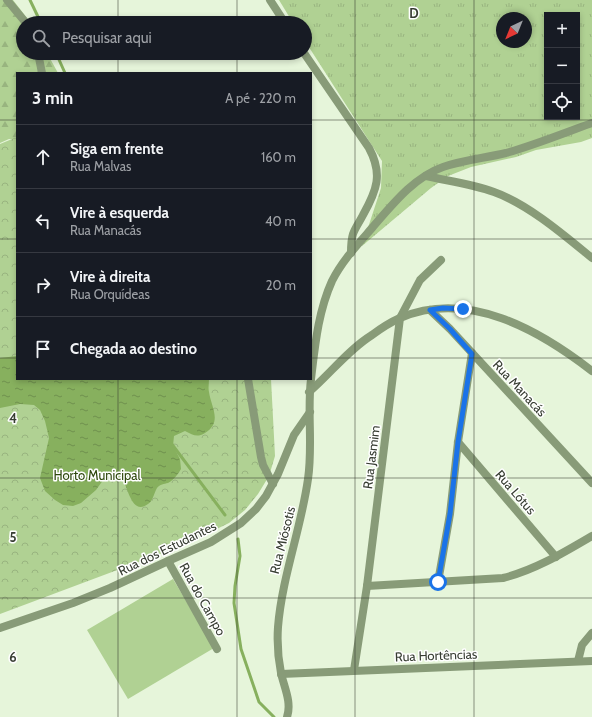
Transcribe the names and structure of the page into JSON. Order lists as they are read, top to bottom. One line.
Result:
{"streets":{"street":["Rua Manacás","Rua Jasmim","Rua Lótus","Rua Miósotis","Rua dos Estudantes","Rua do Campo","Rua Hortências"]},"crossings":[["Rua Jasmim","Rua Hortências"],["Rua Miósotis","Rua dos Estudantes"],["Rua Miósotis","Rua Hortências"],["Rua dos Estudantes","Rua do Campo"]],"parks":["Horto Municipal"],"north":"bottom left","page":{"map_buttons":["+","−"],"search":"Pesquisar aqui","heading":["3 min","A pé · 220 m"],"list":[["Siga em frente","Rua Malvas","160 m"],["Vire à esquerda","Rua Manacás","40 m"],["Vire à direita","Rua Orquídeas","20 m"],"Chegada ao destino"]},"grid":{"columns":["D"],"rows":["4","5","6"]}}
